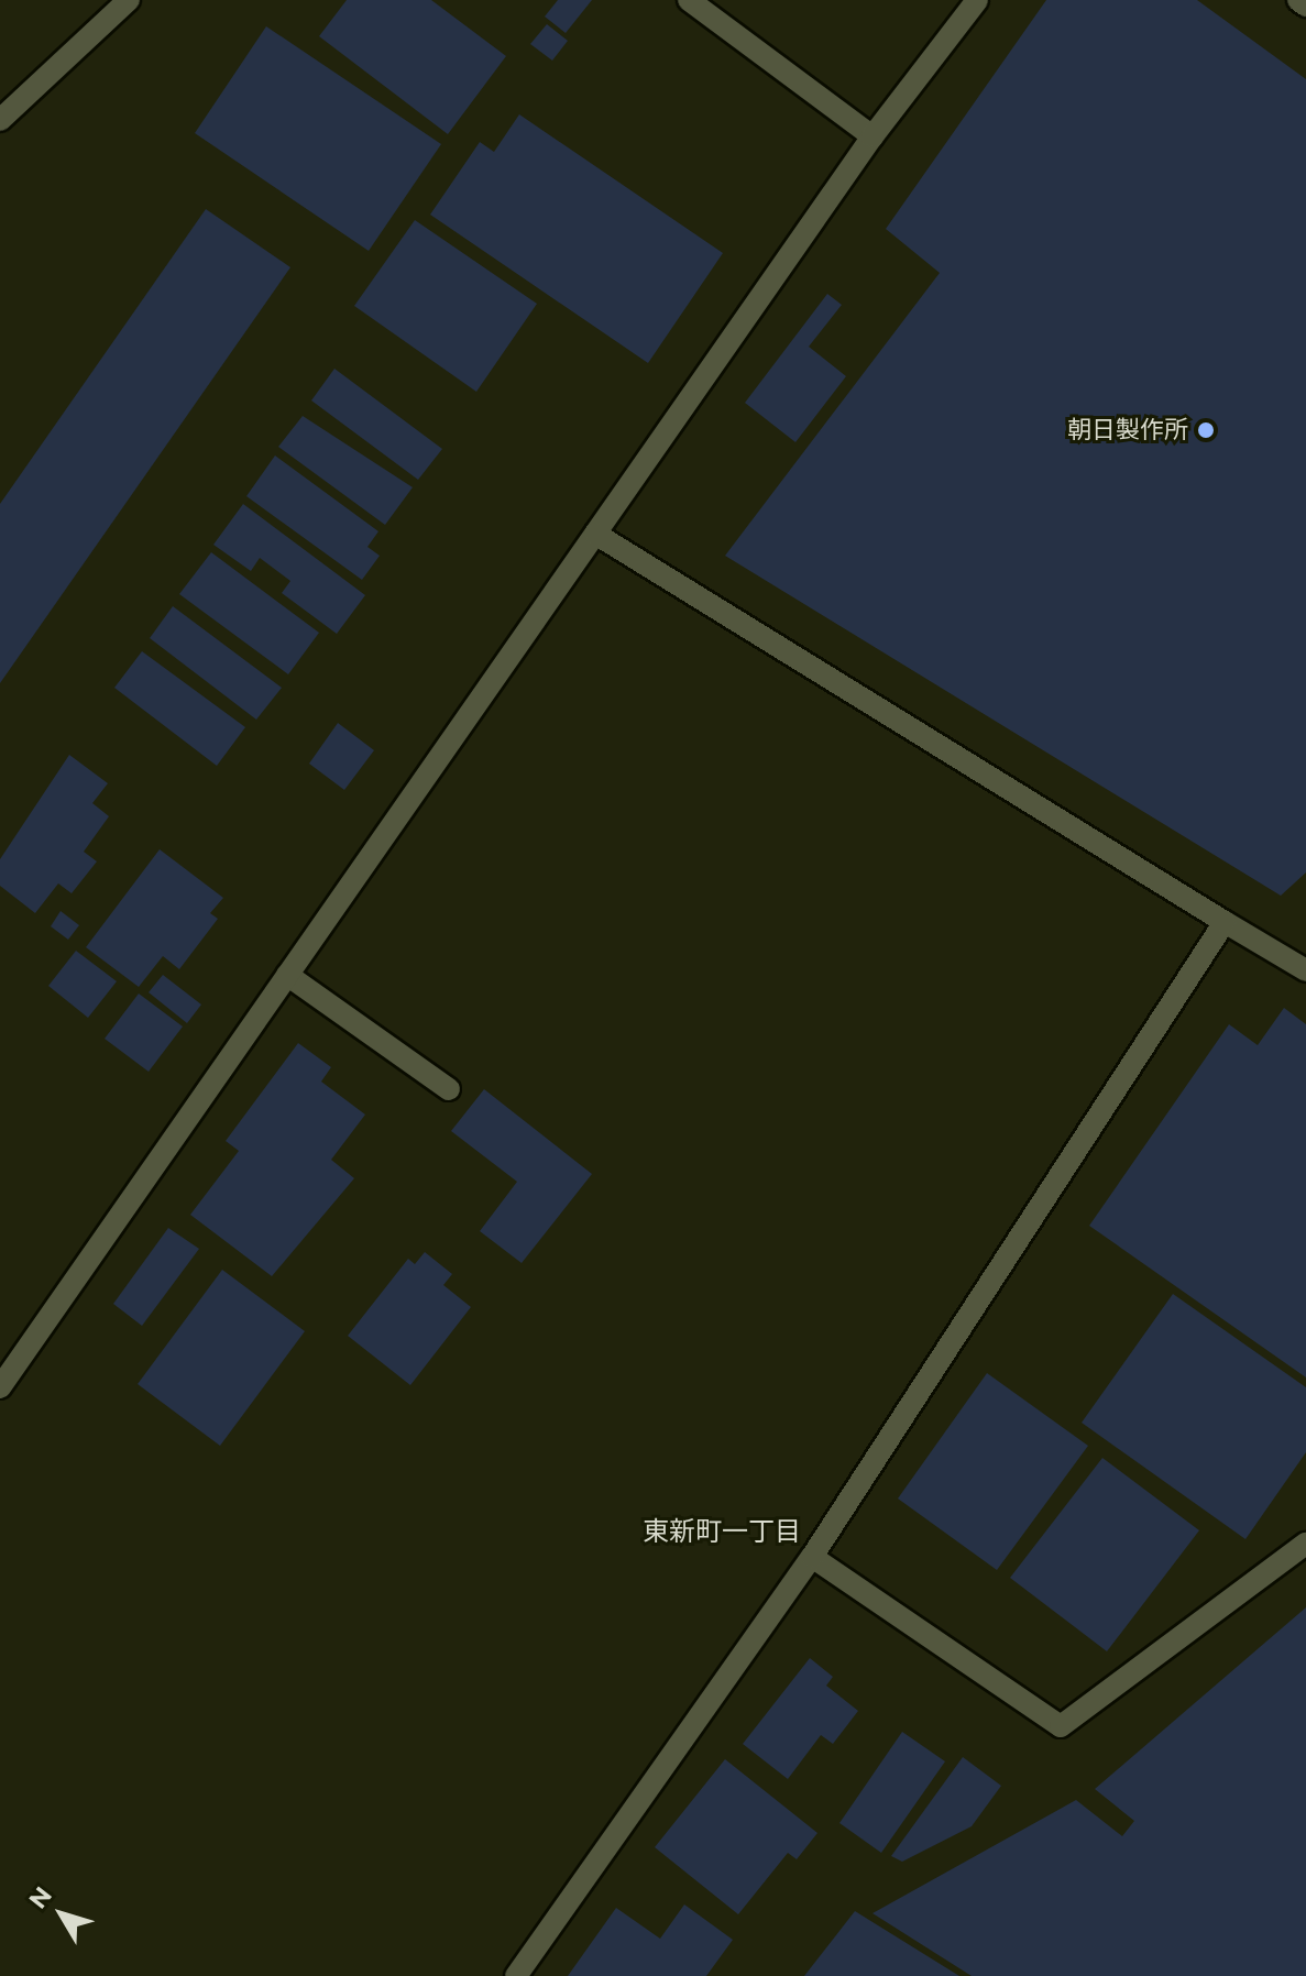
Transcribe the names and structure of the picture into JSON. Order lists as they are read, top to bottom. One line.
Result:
{"districts":["東新町一丁目"],"places":["朝日製作所"],"north":"top left"}
